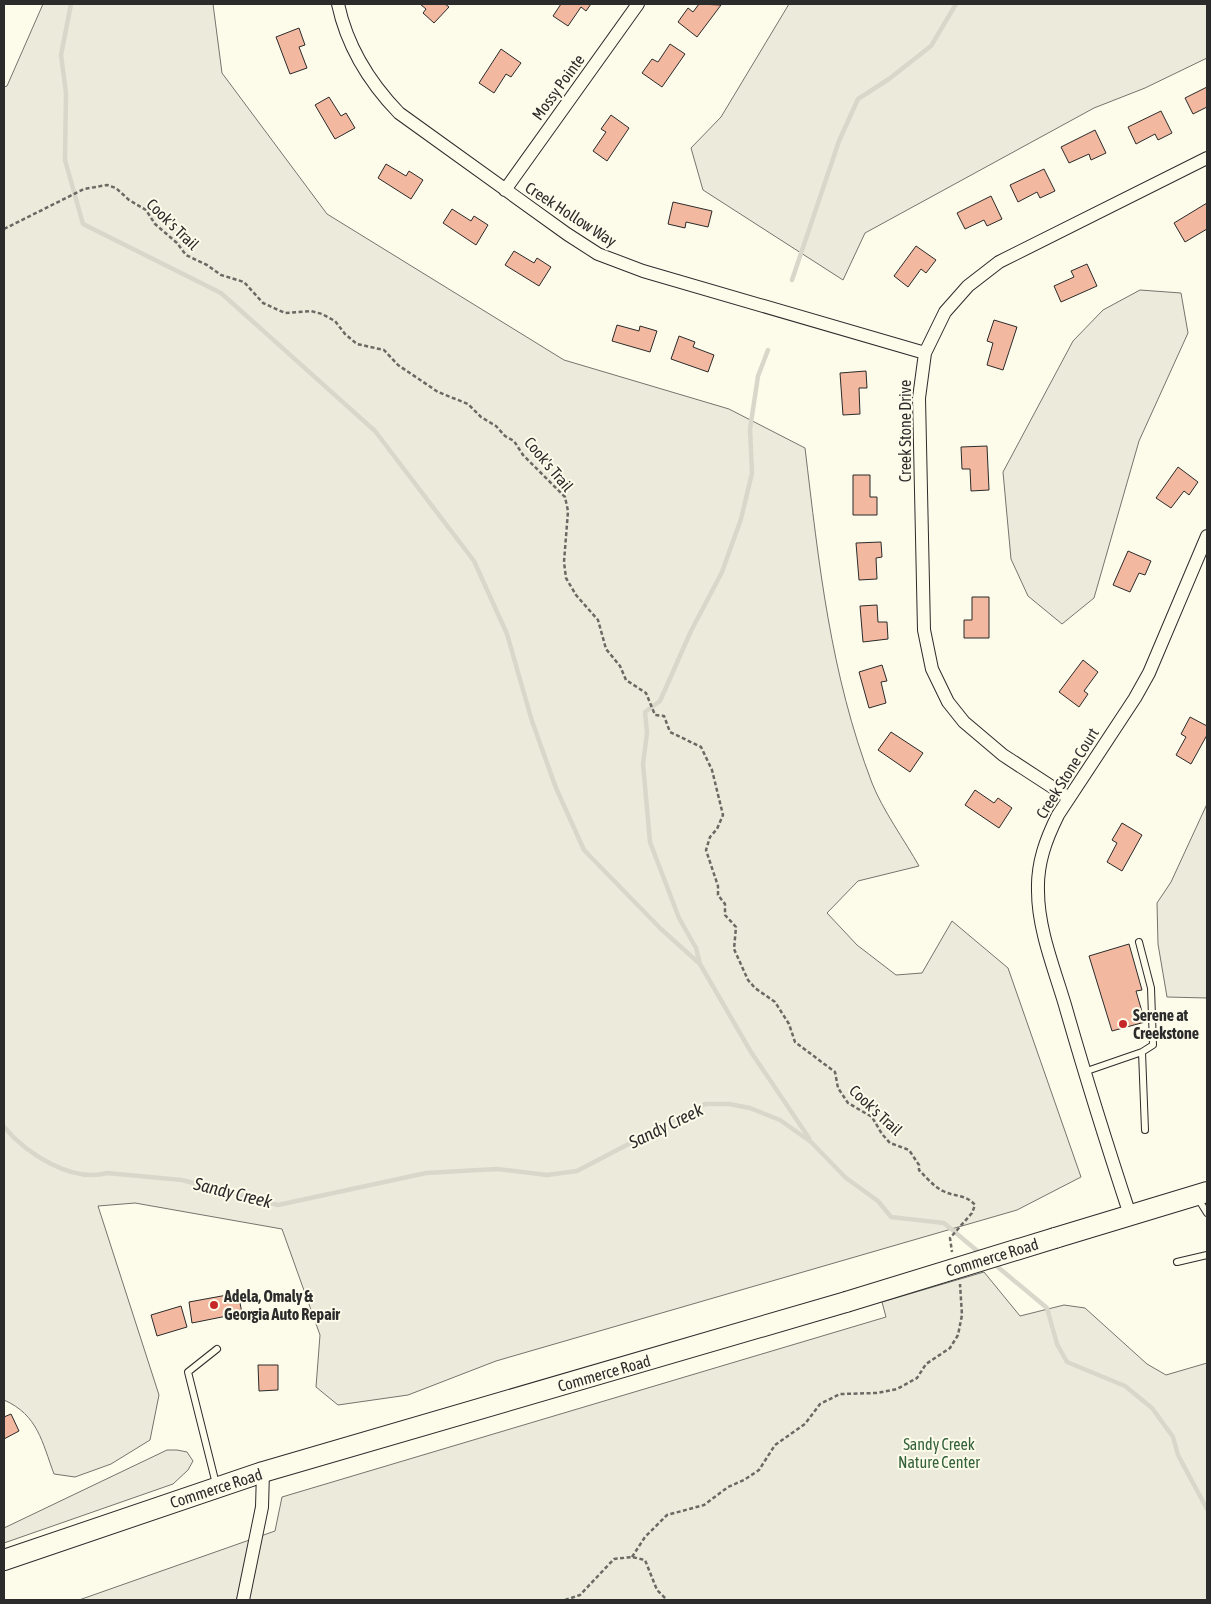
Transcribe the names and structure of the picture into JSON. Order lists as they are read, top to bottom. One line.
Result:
{"streets":{"highway":["Commerce Road"],"street":["Mossy Pointe","Creek Hollow Way","Creek Stone Drive","Creek Stone Court"],"path":["Cook's Trail"]},"crossings":[["Mossy Pointe","Creek Hollow Way"],["Creek Hollow Way","Creek Stone Drive"],["Creek Stone Drive","Creek Stone Court"],["Creek Stone Court","Commerce Road"]],"water":["Sandy Creek"],"parks":["Sandy Creek Nature Center"],"places":["Serene at Creekstone","Adela, Omaly & Georgia Auto Repair"]}
